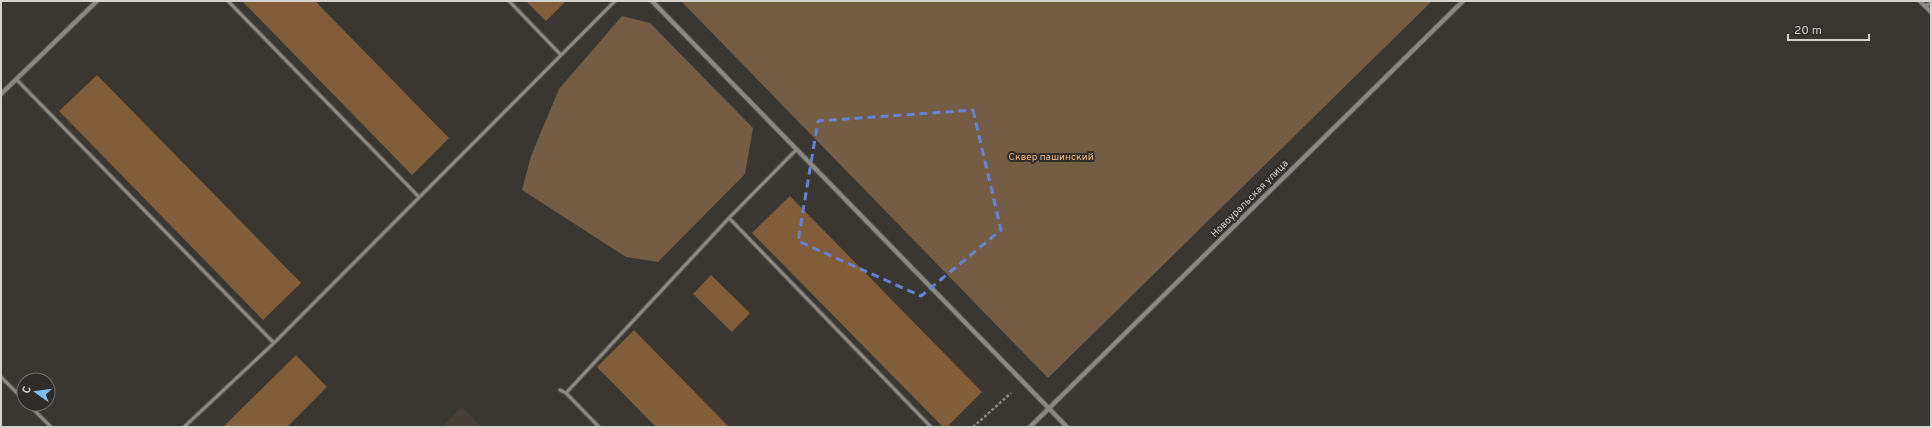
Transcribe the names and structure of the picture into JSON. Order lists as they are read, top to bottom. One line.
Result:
{"streets":{"street":["Новоуральская улица"]},"parks":["Сквер пашинский"],"scale_bar":"20 m","north":"left"}
